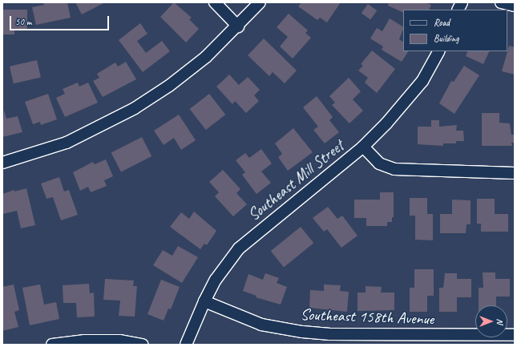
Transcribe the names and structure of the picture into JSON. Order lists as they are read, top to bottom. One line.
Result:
{"streets":{"street":["Southeast Mill Street","Southeast 158th Avenue"]},"crossings":[["Southeast Mill Street","Southeast 158th Avenue"]],"legend":["Road","Building"],"scale_bar":"50 m","north":"right"}
